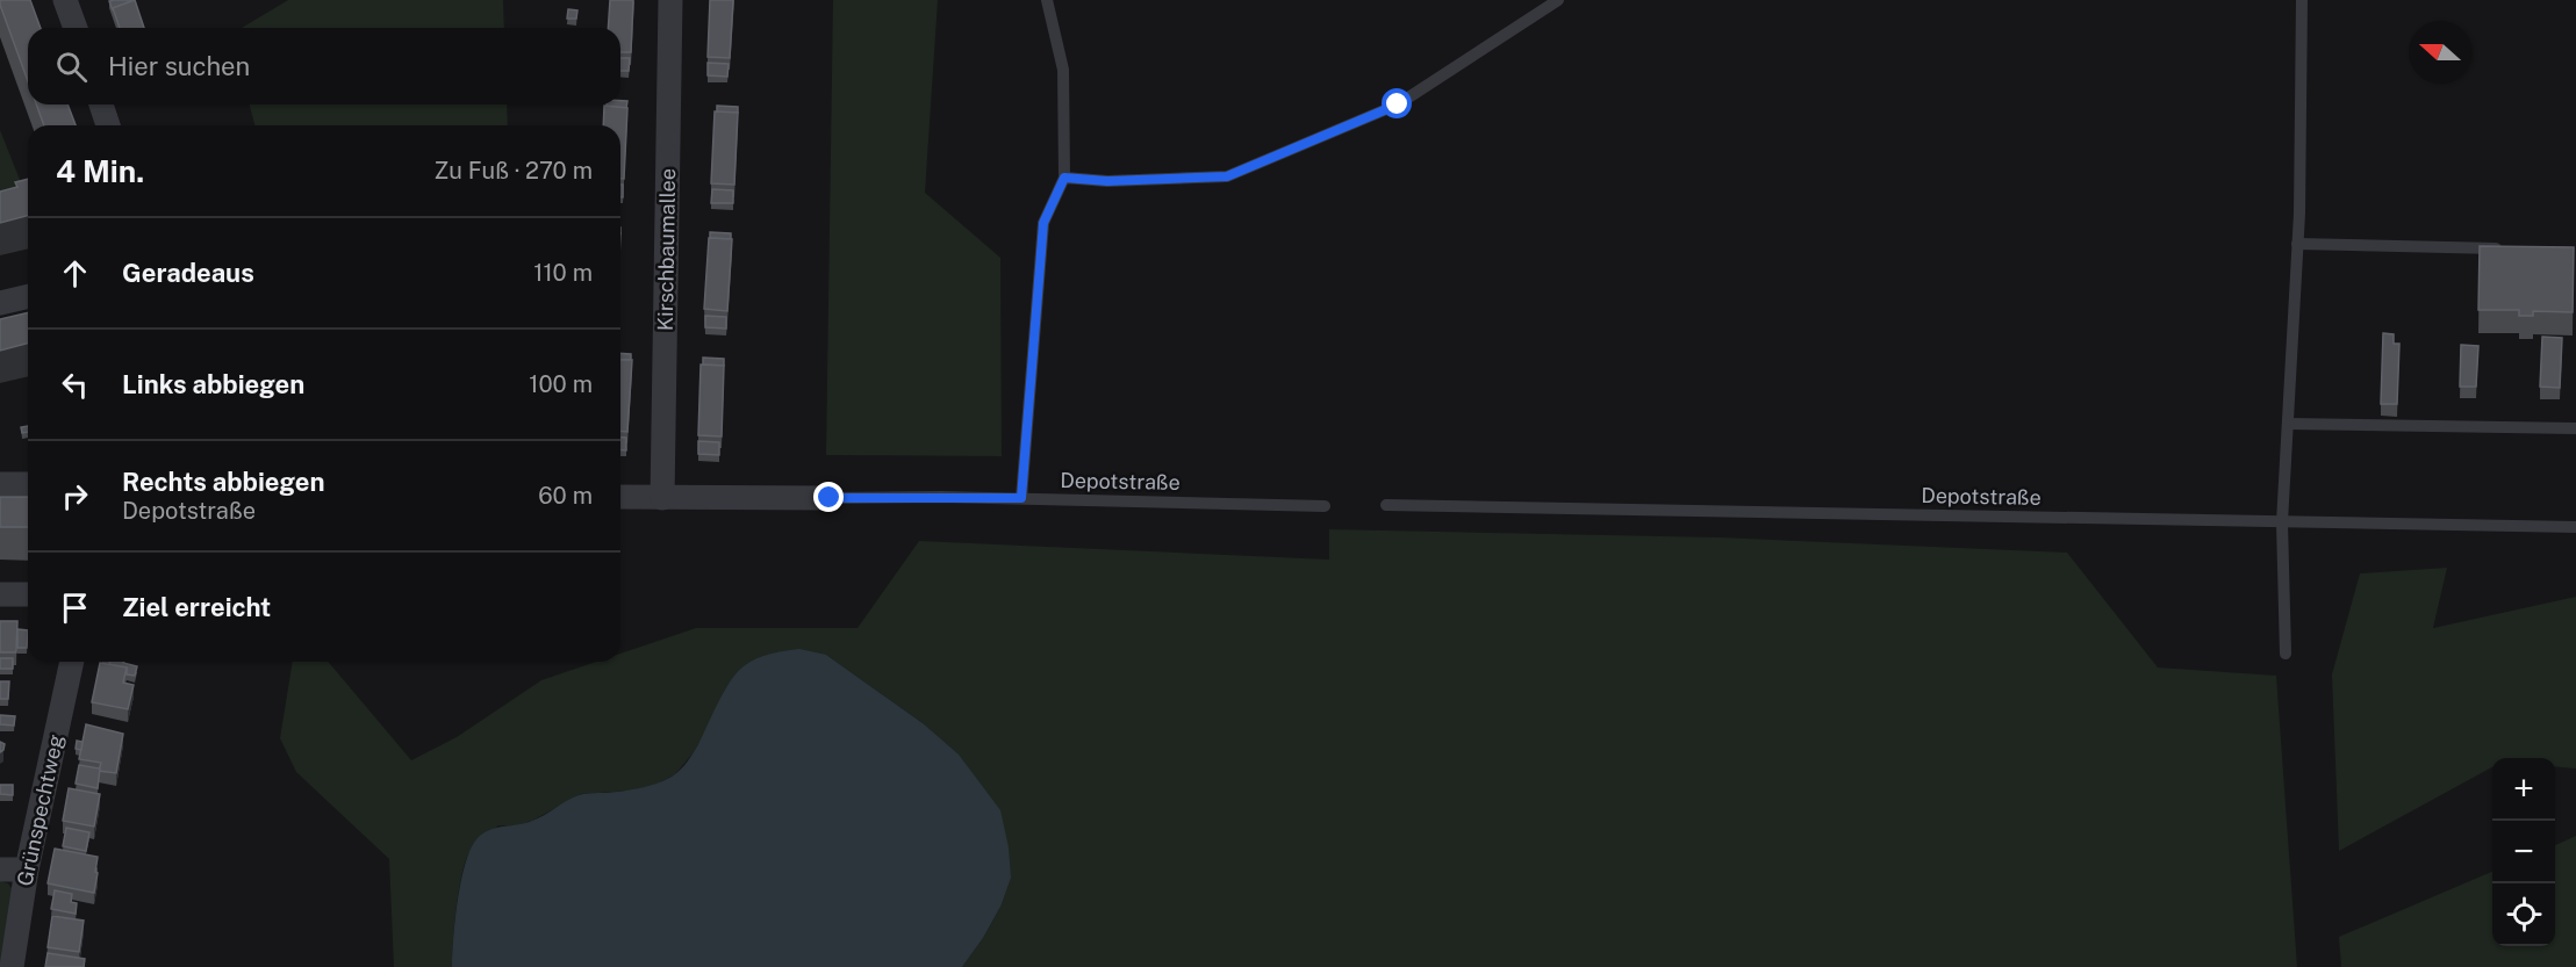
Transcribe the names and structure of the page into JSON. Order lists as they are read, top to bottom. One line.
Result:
{"streets":{"street":["Kirschbaumallee","Grünspechtweg"],"lane":["Depotstraße"]},"north":"left","page":{"search":"Hier suchen","heading":["4 Min.","Zu Fuß · 270 m"],"list":[["Geradeaus","110 m"],["Links abbiegen","100 m"],["Rechts abbiegen","Depotstraße","60 m"],"Ziel erreicht"],"map_buttons":["+","−"]}}
